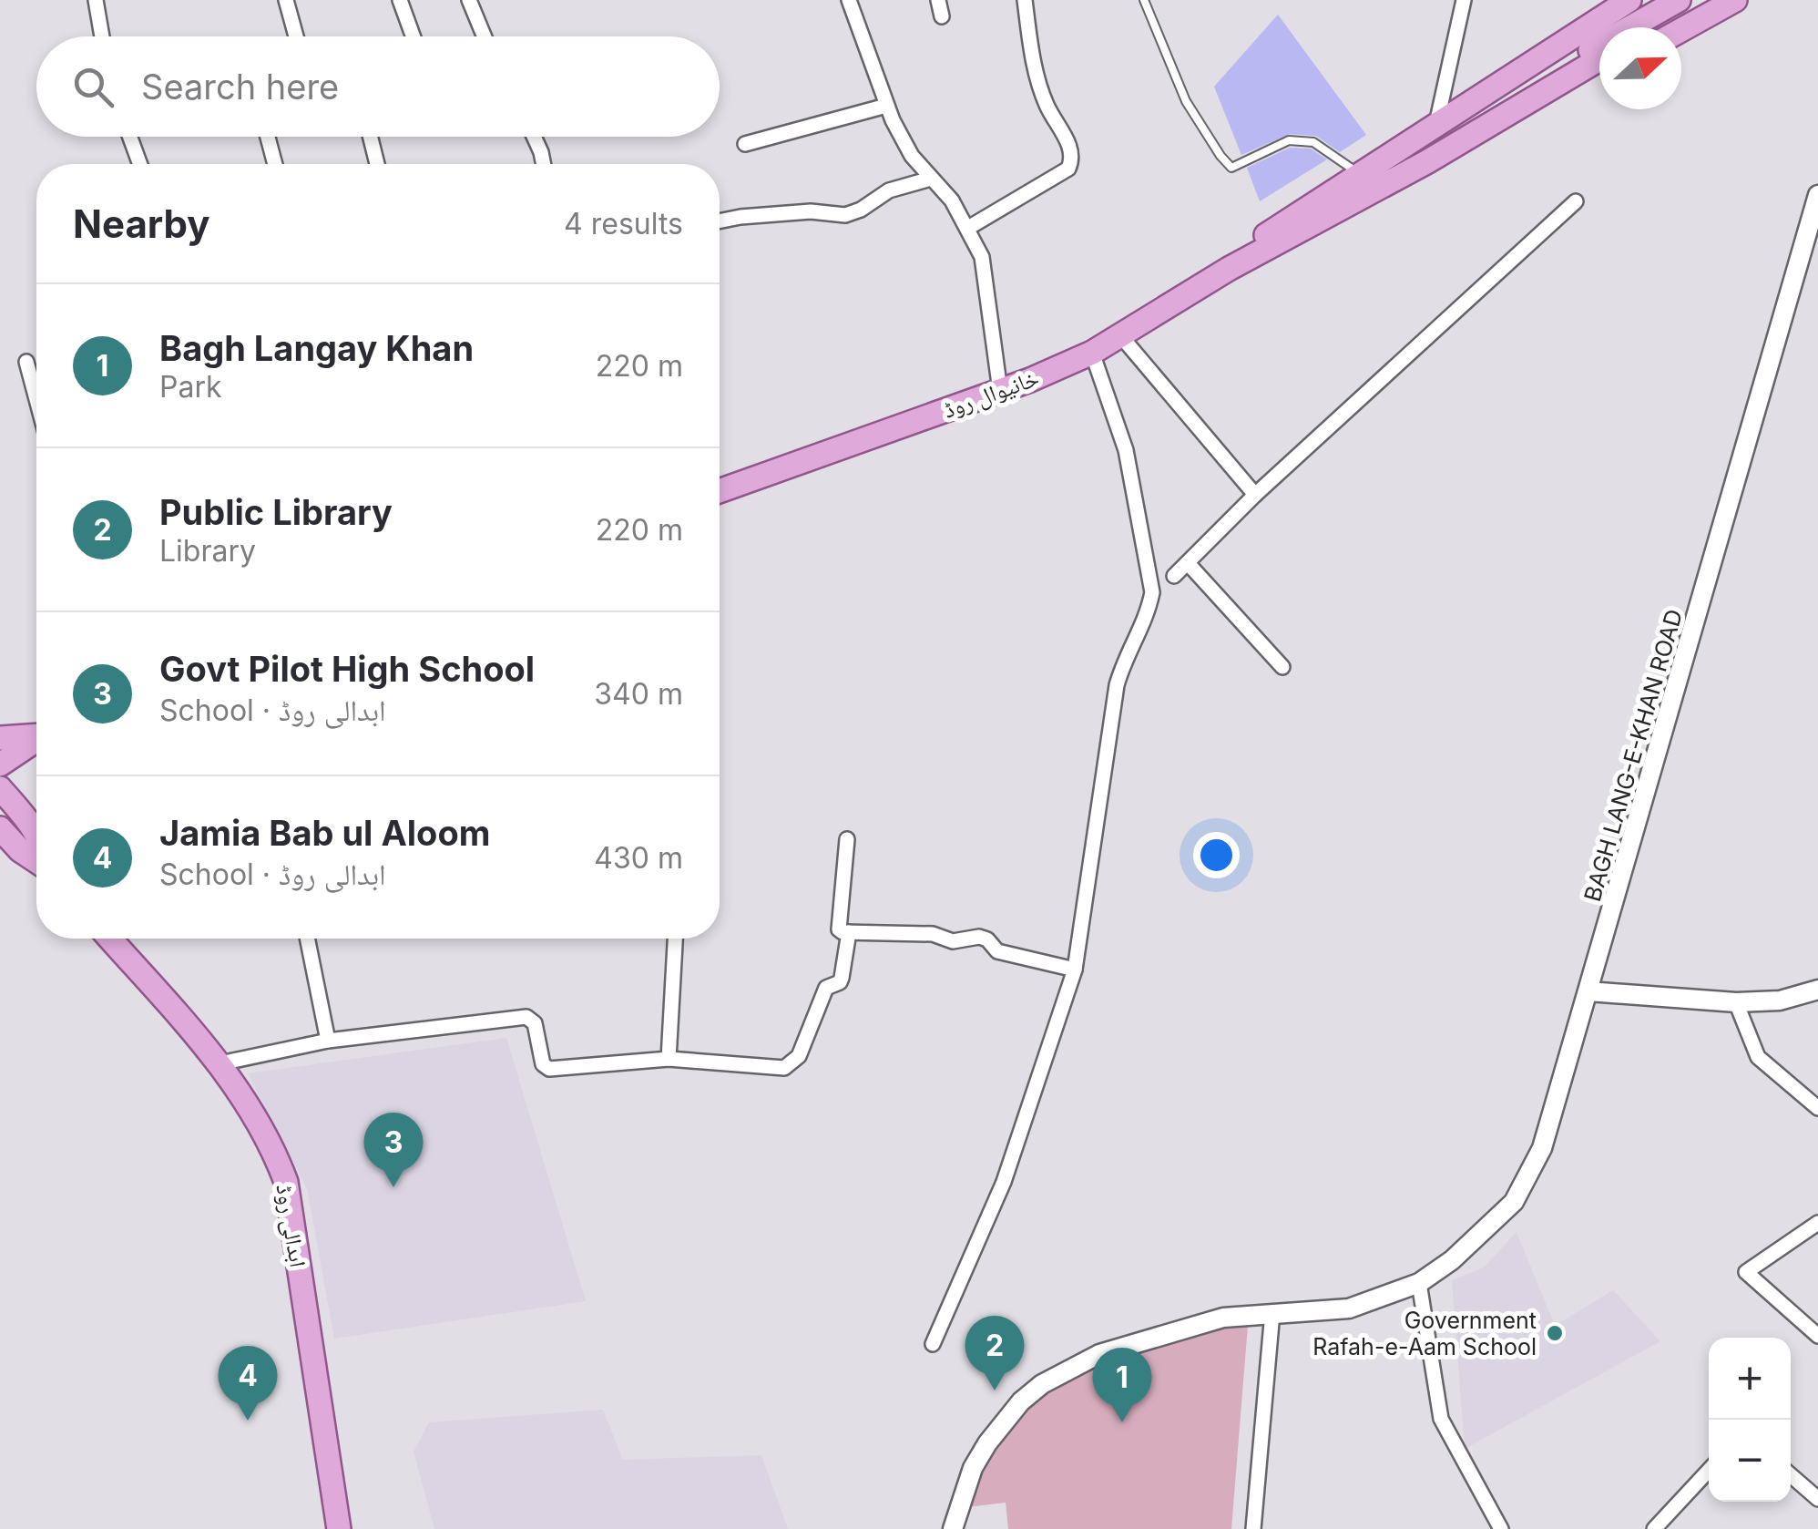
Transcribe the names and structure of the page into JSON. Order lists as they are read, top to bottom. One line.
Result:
{"streets":{"main road":["خانیوال روڈ","ابدالی روڈ"],"street":["BAGH LANG-E-KHAN ROAD"]},"places":["Government Rafah-e-Aam School"],"north":"right","page":{"search":"Search here","heading":["Nearby","4 results"],"list":[{"mark":"1","name":"Bagh Langay Khan","note":"Park","value":"220 m"},{"mark":"2","name":"Public Library","note":"Library","value":"220 m"},{"mark":"3","name":"Govt Pilot High School","note":"School · ابدالی روڈ","value":"340 m"},{"mark":"4","name":"Jamia Bab ul Aloom","note":"School · ابدالی روڈ","value":"430 m"}],"pins":["3","2","4","1"],"map_buttons":["+","−"]}}
